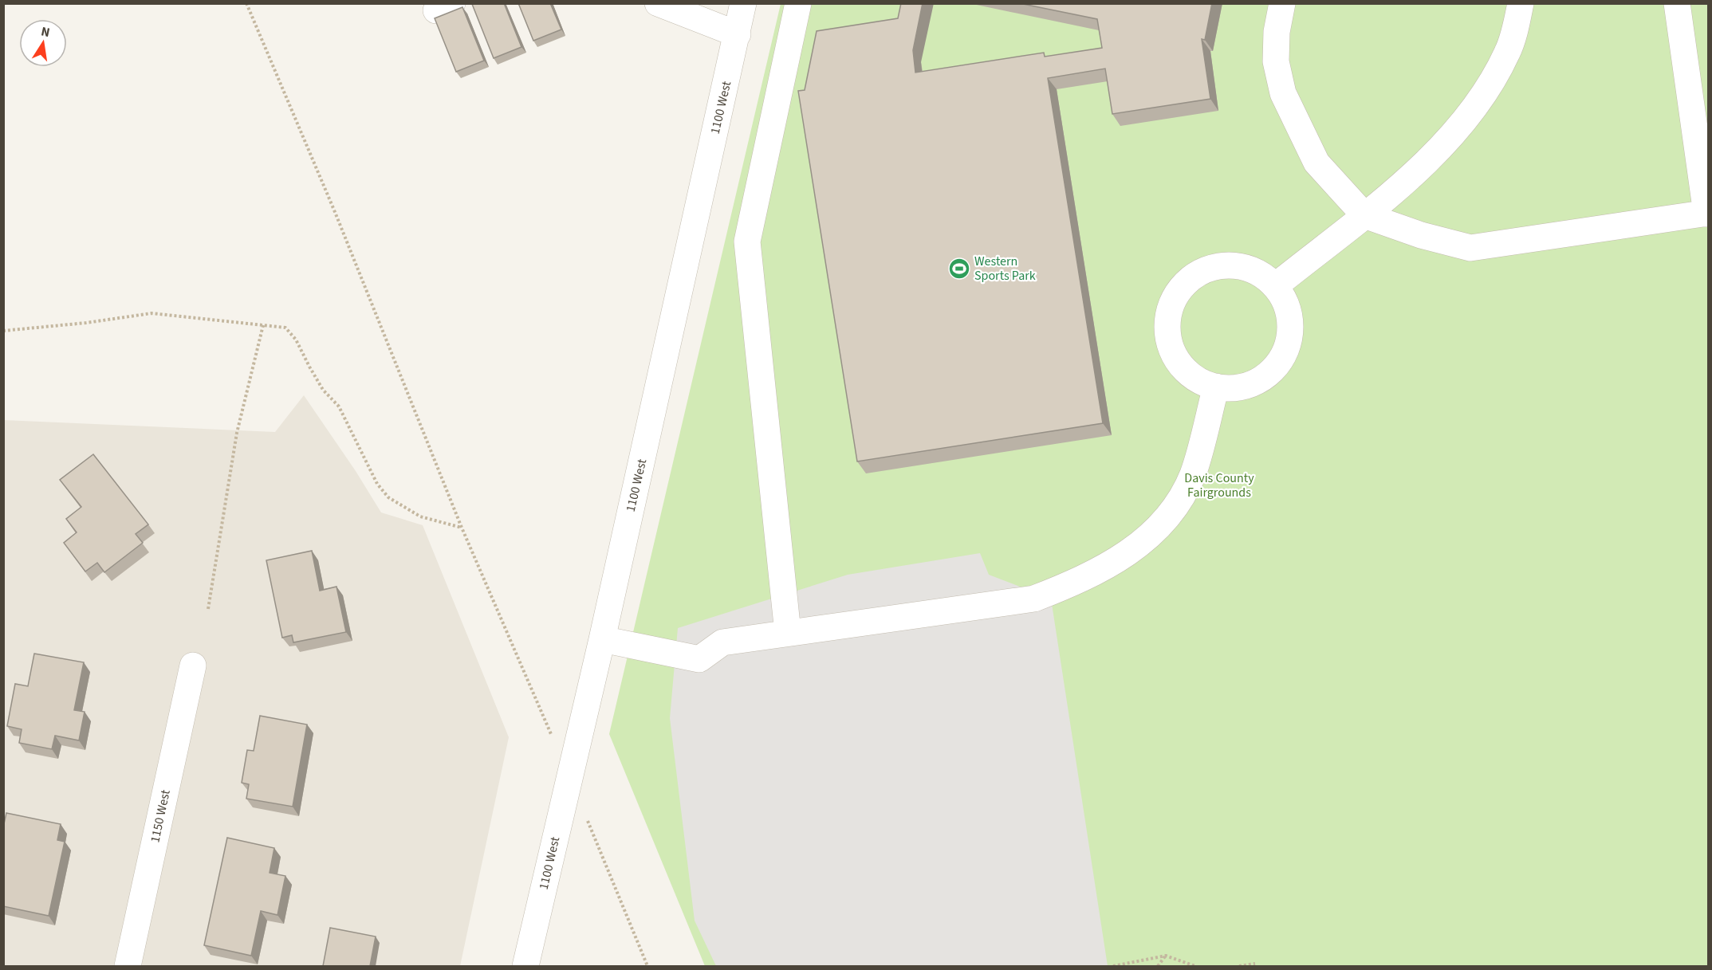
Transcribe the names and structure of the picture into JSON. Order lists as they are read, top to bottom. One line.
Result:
{"streets":{"street":["1100 West","1150 West"]},"parks":["Davis County Fairgrounds"],"places":{"sports":["Western Sports Park"]},"north":"top"}
